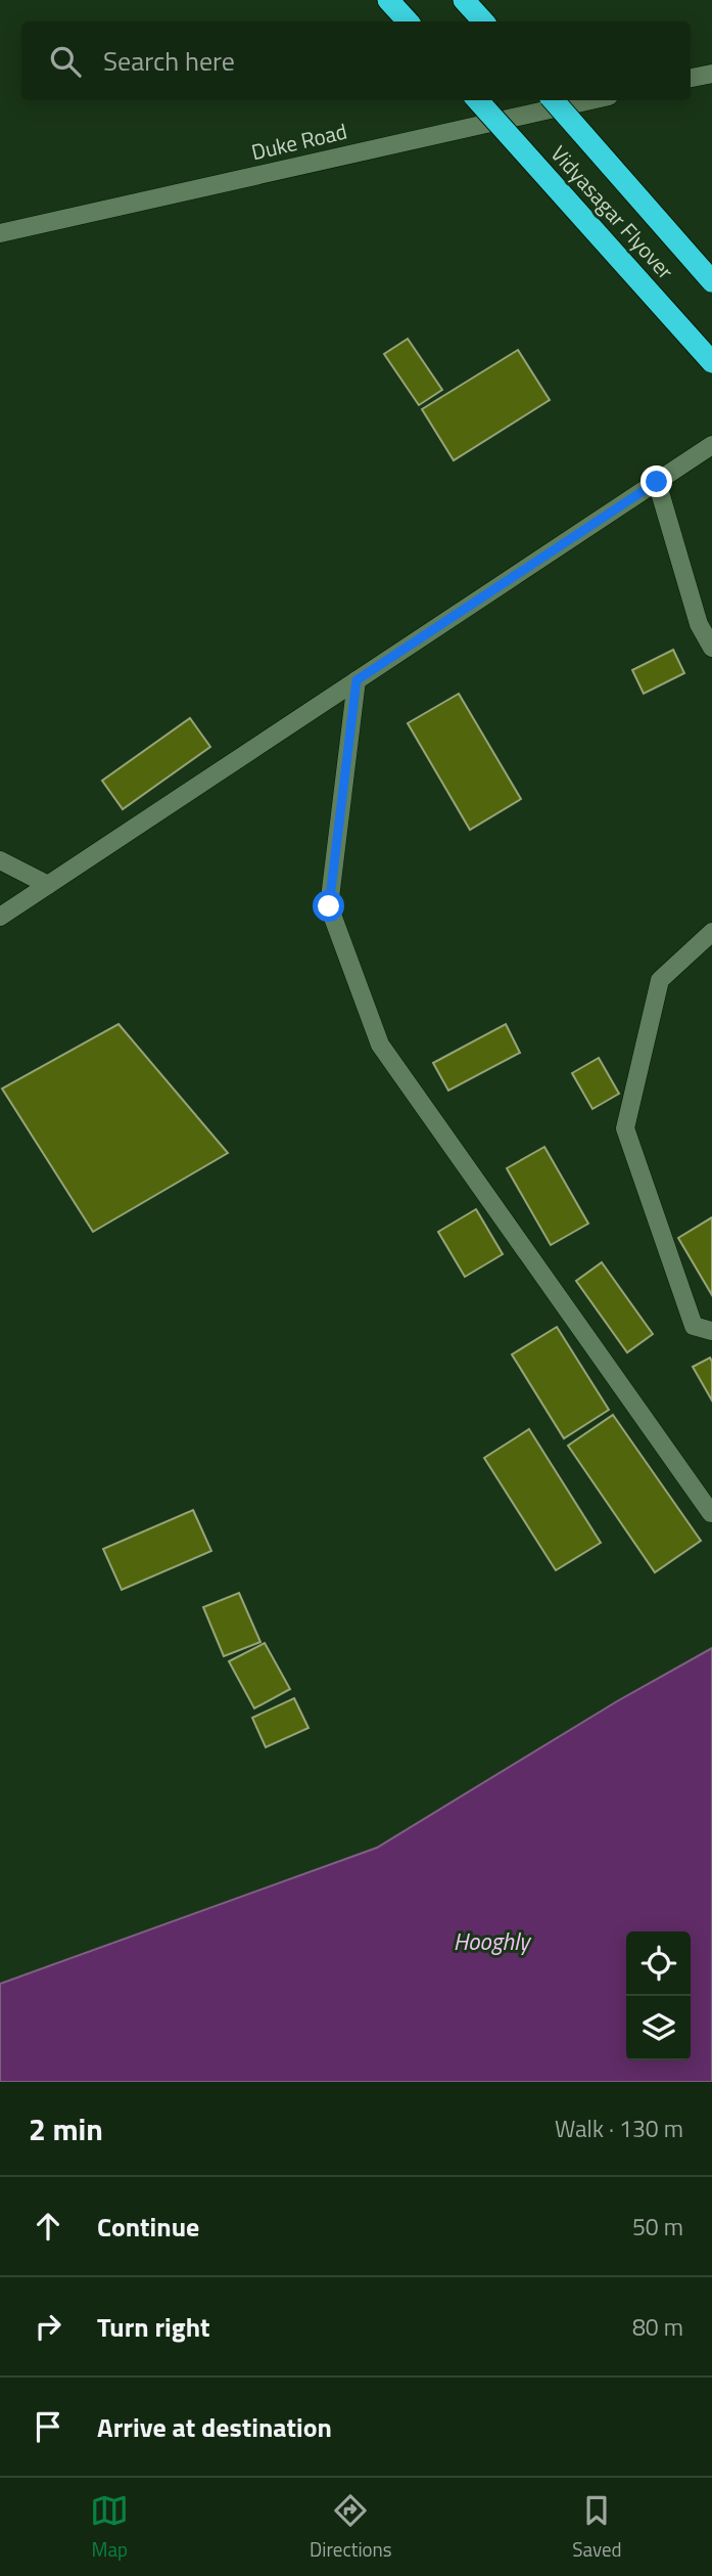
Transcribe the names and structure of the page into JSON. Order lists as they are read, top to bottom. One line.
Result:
{"streets":{"highway":["Vidyasagar Flyover"],"street":["Duke Road"]},"water":["Hooghly"],"page":{"search":"Search here","heading":["2 min","Walk · 130 m"],"list":[["Continue","50 m"],["Turn right","80 m"],"Arrive at destination"],"nav":["Map","Directions","Saved"]}}
